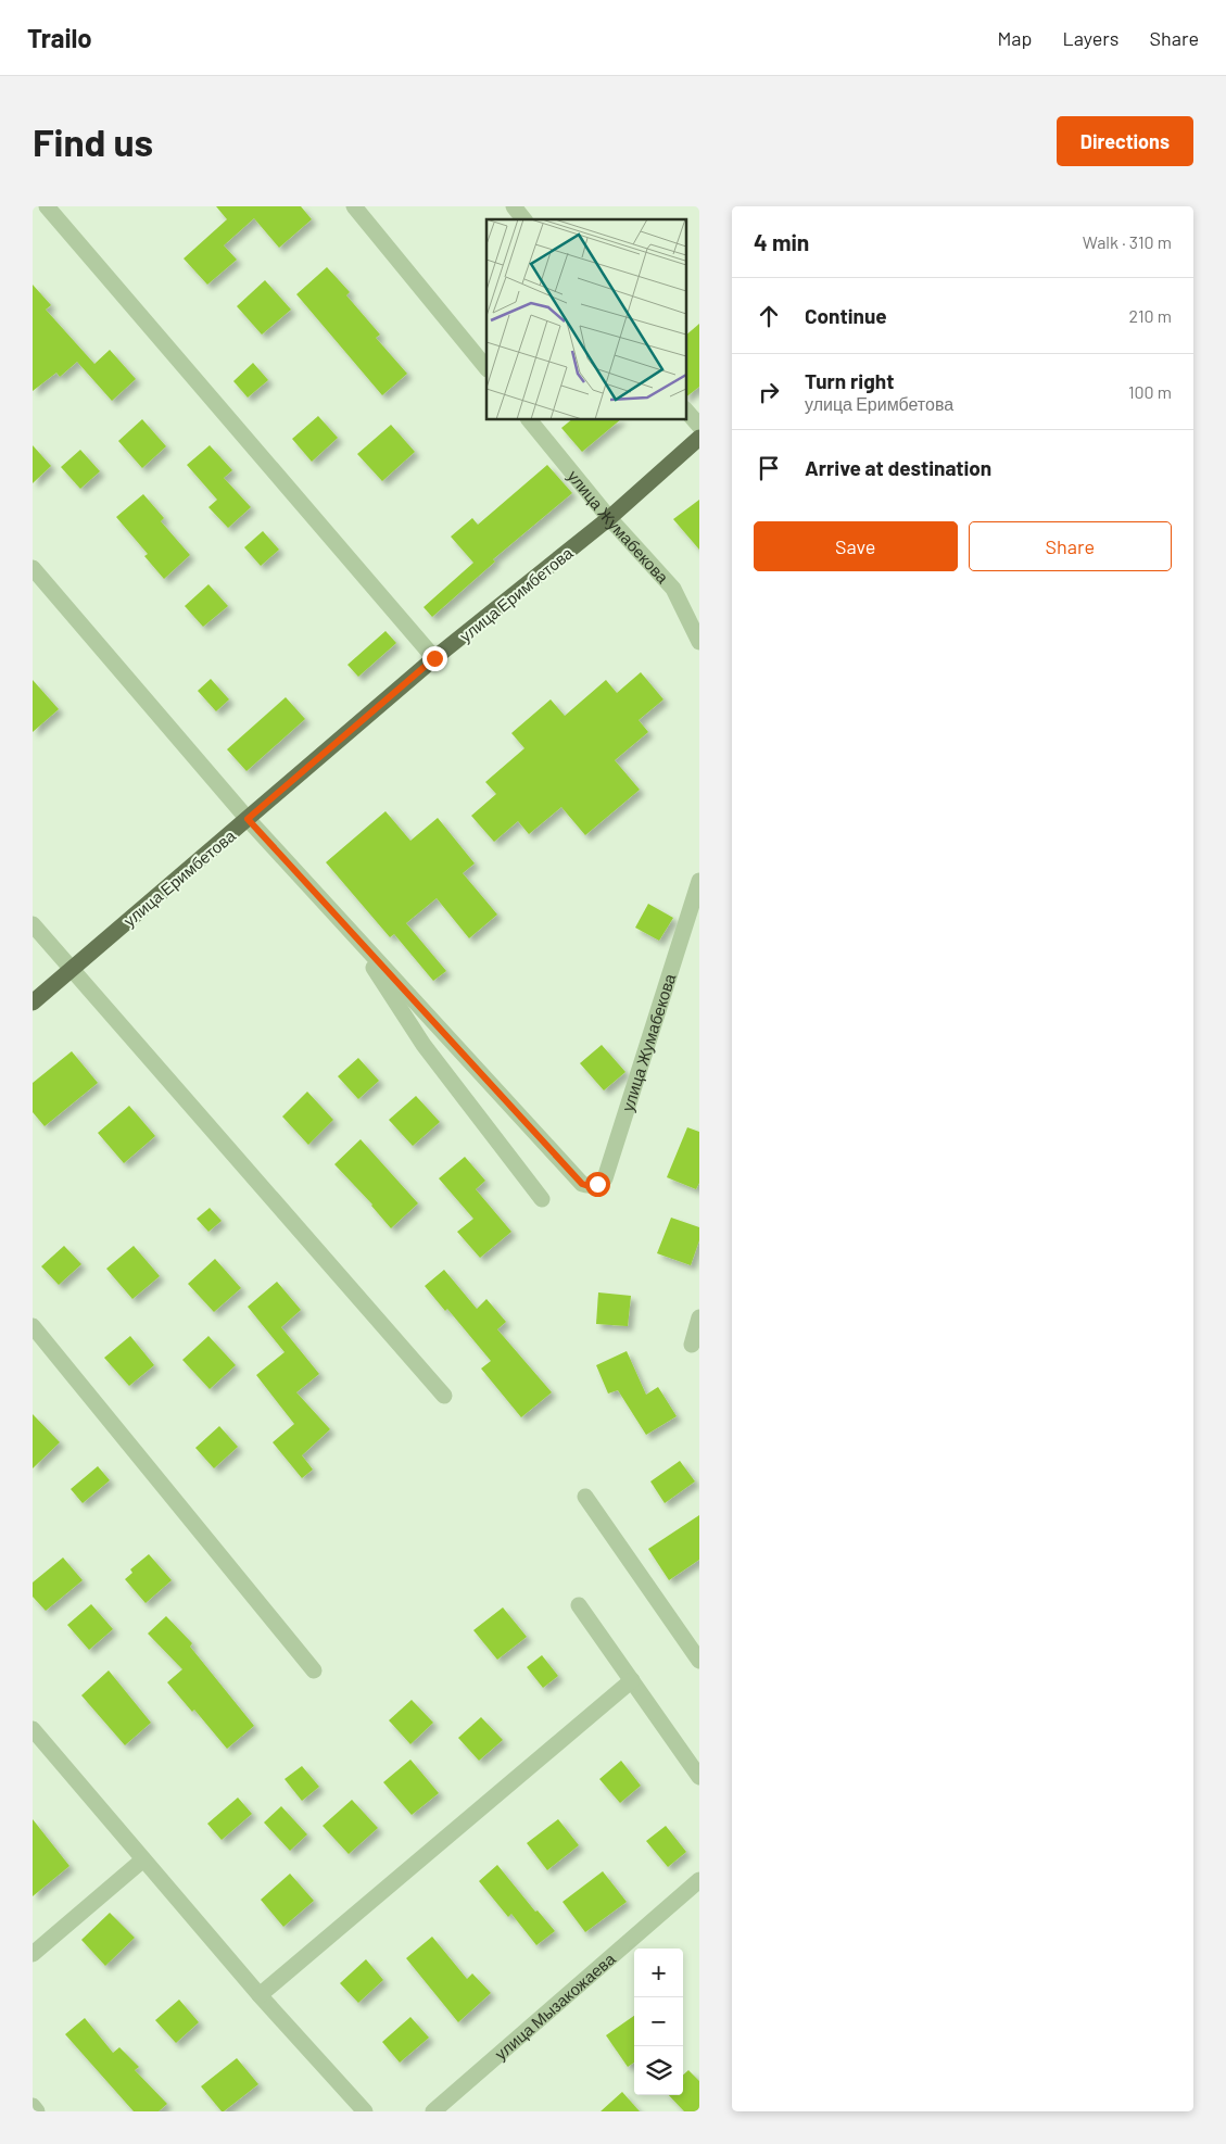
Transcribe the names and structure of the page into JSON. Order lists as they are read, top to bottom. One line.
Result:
{"streets":{"main road":["улица Еримбетова"],"street":["улица Жумабекова","улица Мызакожаева"]},"crossings":[["улица Жумабекова","улица Еримбетова"]],"page":{"header":"Trailo","nav":["Map","Layers","Share"],"buttons":["Directions",["Save","Share"]],"title":"Find us","heading":["4 min","Walk · 310 m"],"list":[["Continue","210 m"],["Turn right","улица Еримбетова","100 m"],"Arrive at destination"],"map_buttons":["+","−"]}}
